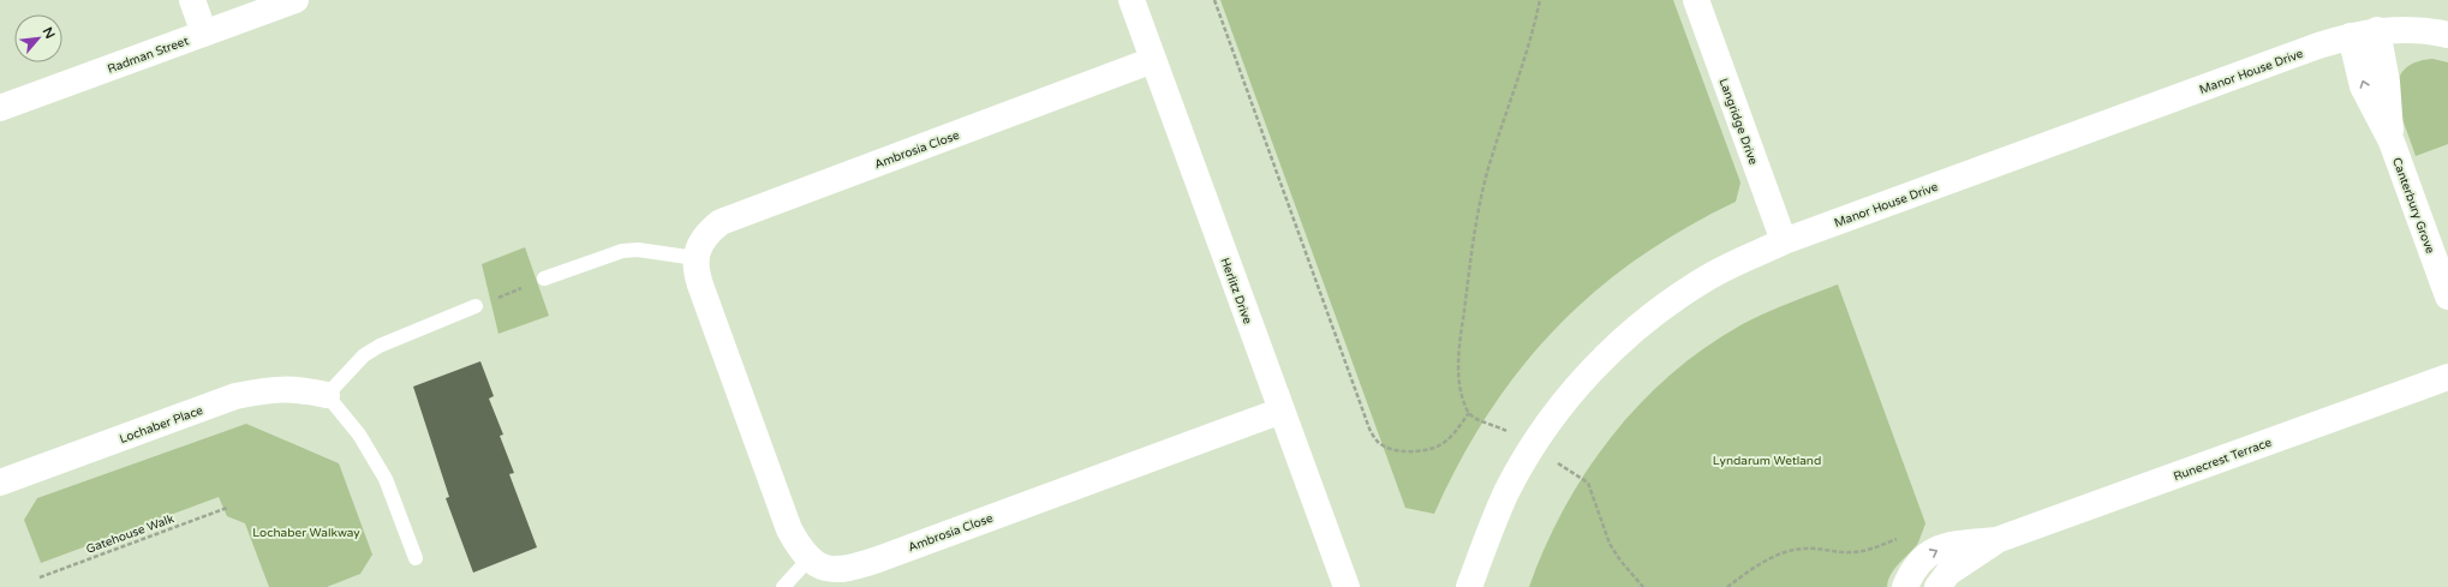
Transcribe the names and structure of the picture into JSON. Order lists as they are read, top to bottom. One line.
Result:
{"streets":{"street":["Radman Street","Manor House Drive","Langridge Drive","Ambrosia Close","Canterbury Grove","Herlitz Drive","Lochaber Place","Runecrest Terrace"],"path":["Gatehouse Walk"]},"crossings":[["Manor House Drive","Langridge Drive"],["Manor House Drive","Canterbury Grove"],["Ambrosia Close","Herlitz Drive"]],"parks":["Lyndarum Wetland","Lochaber Walkway"],"north":"top right"}
